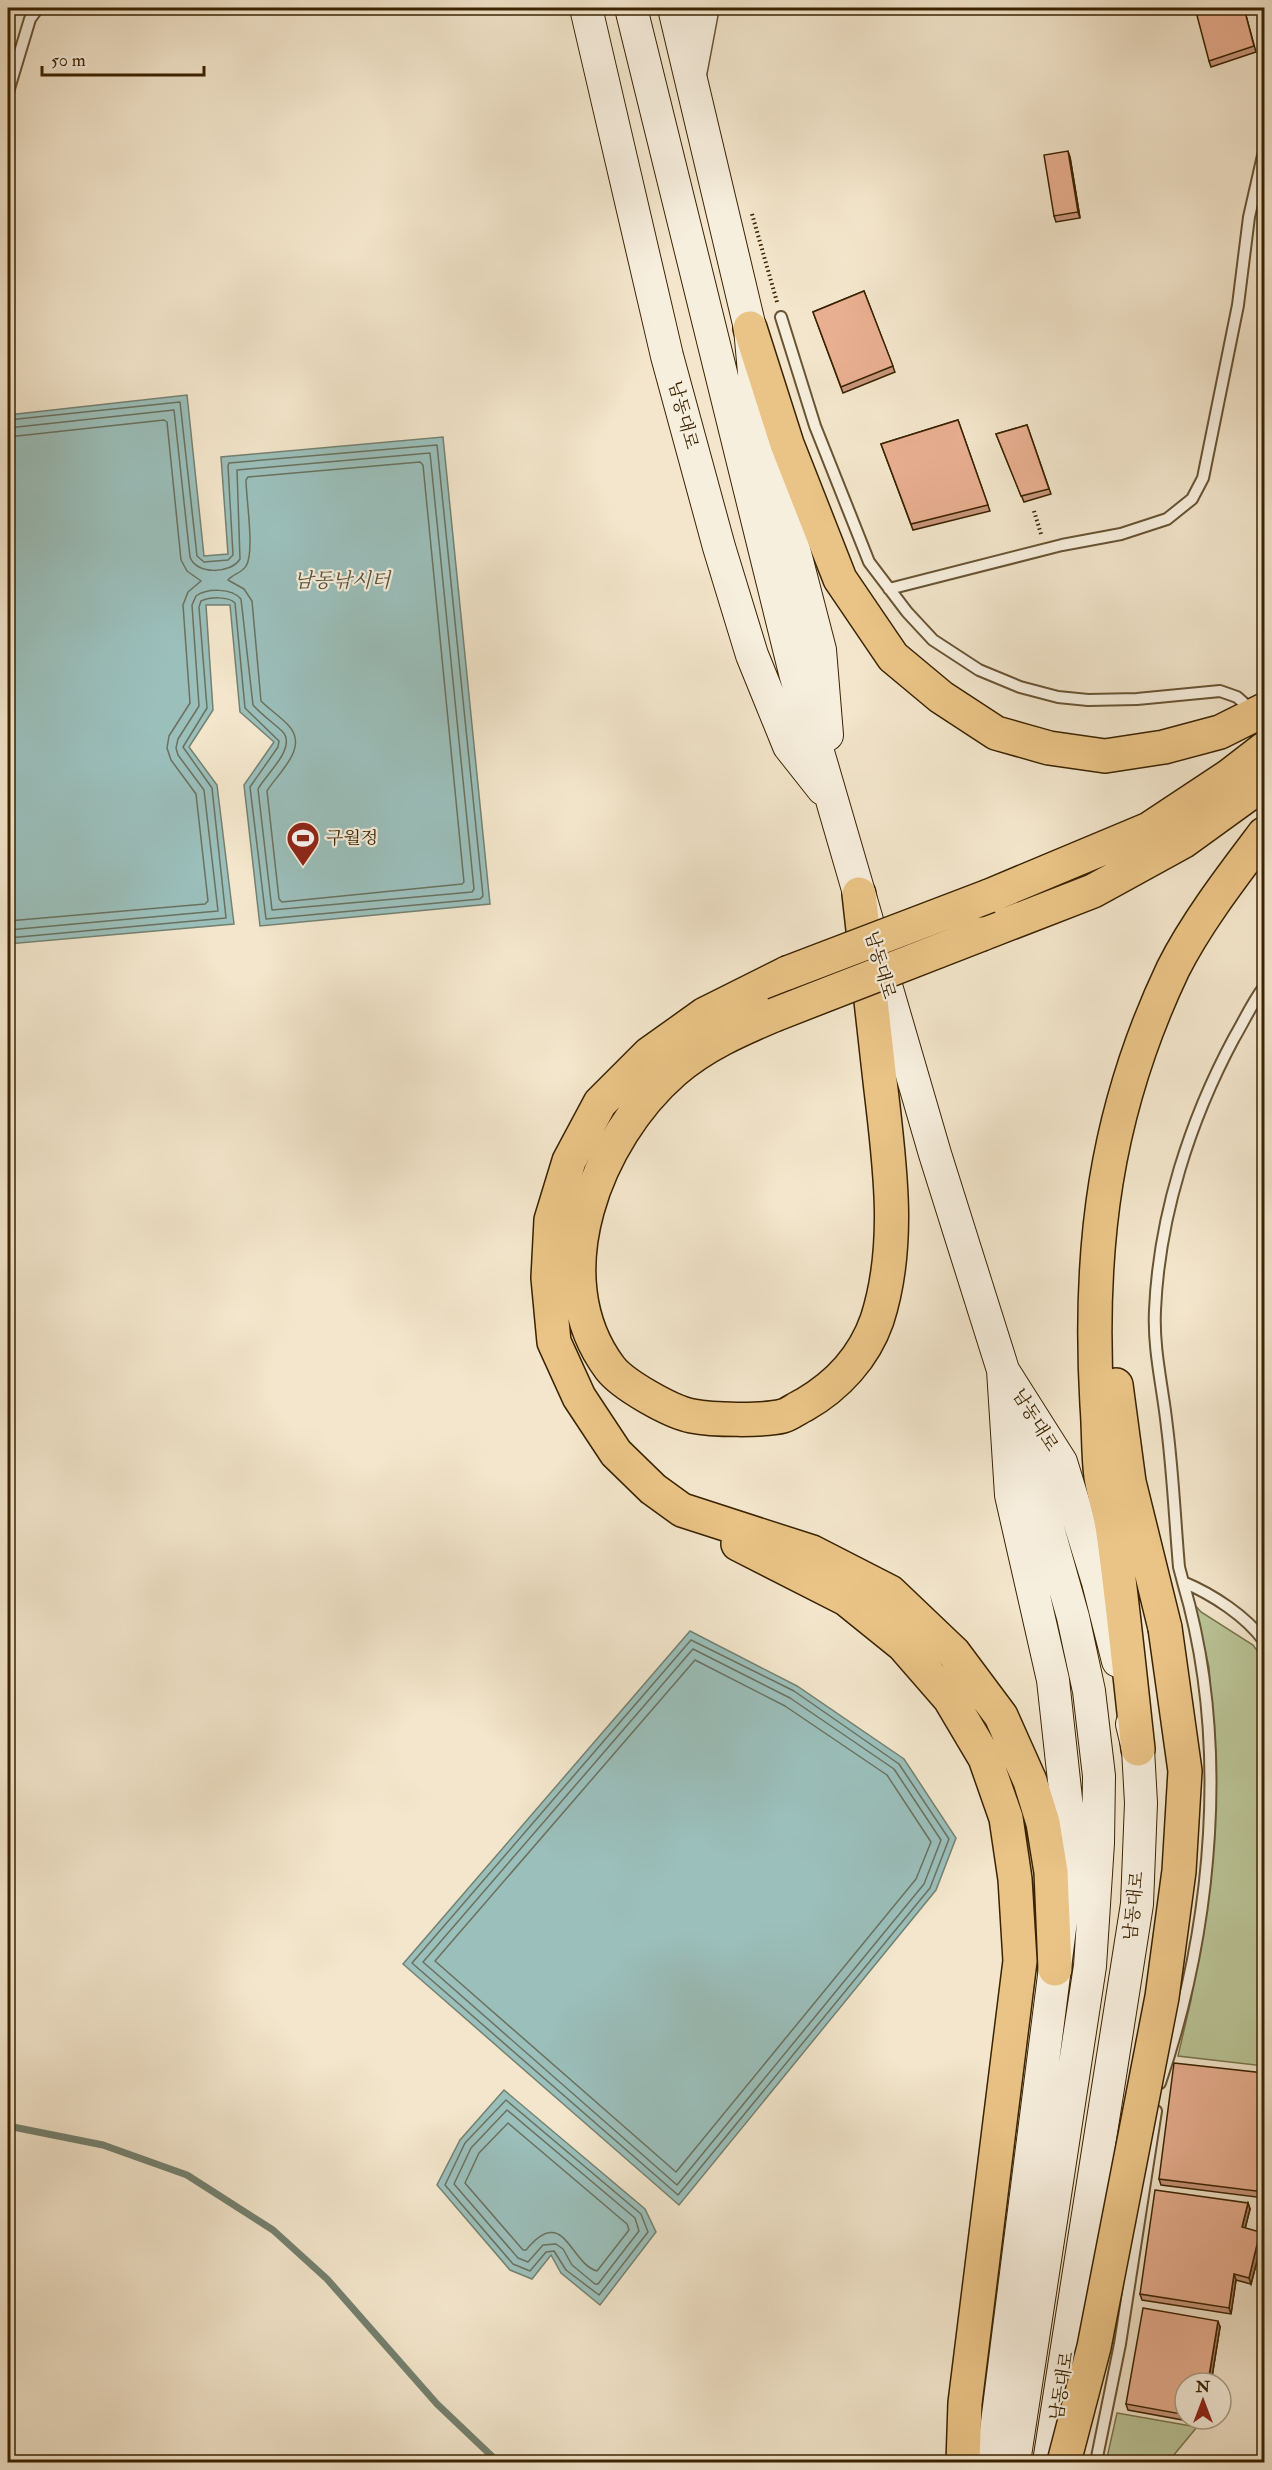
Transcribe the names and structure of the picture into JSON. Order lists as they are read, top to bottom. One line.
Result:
{"streets":{"main road":["남동대로"]},"water":["남동낚시터"],"places":{"sports":["구월정"]},"scale_bar":"50 m","north":"top"}
